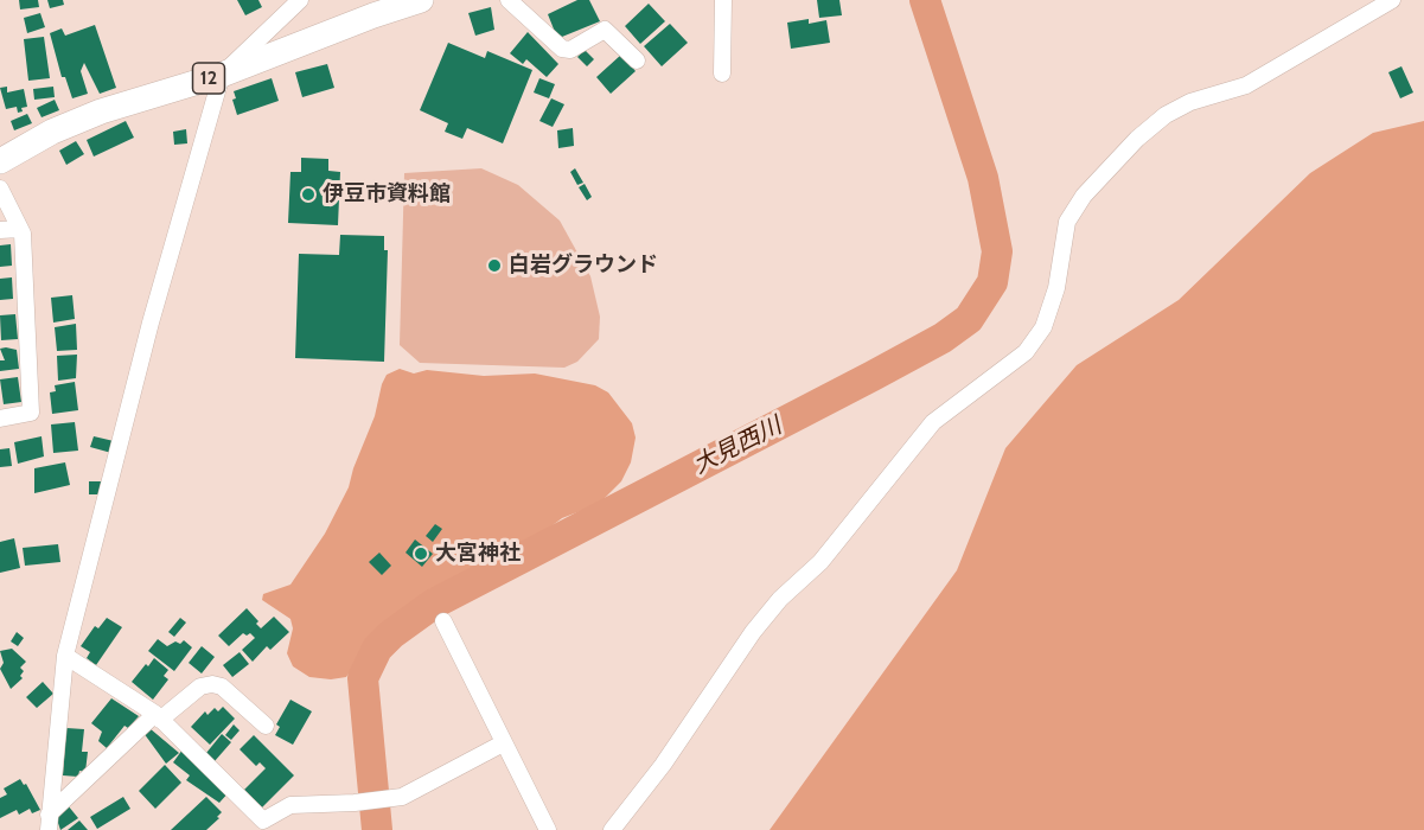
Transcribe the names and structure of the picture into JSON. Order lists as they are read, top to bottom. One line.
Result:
{"streets":{"main road":["12"]},"water":["大見西川"],"places":["伊豆市資料館","白岩グラウンド","大宮神社"]}
